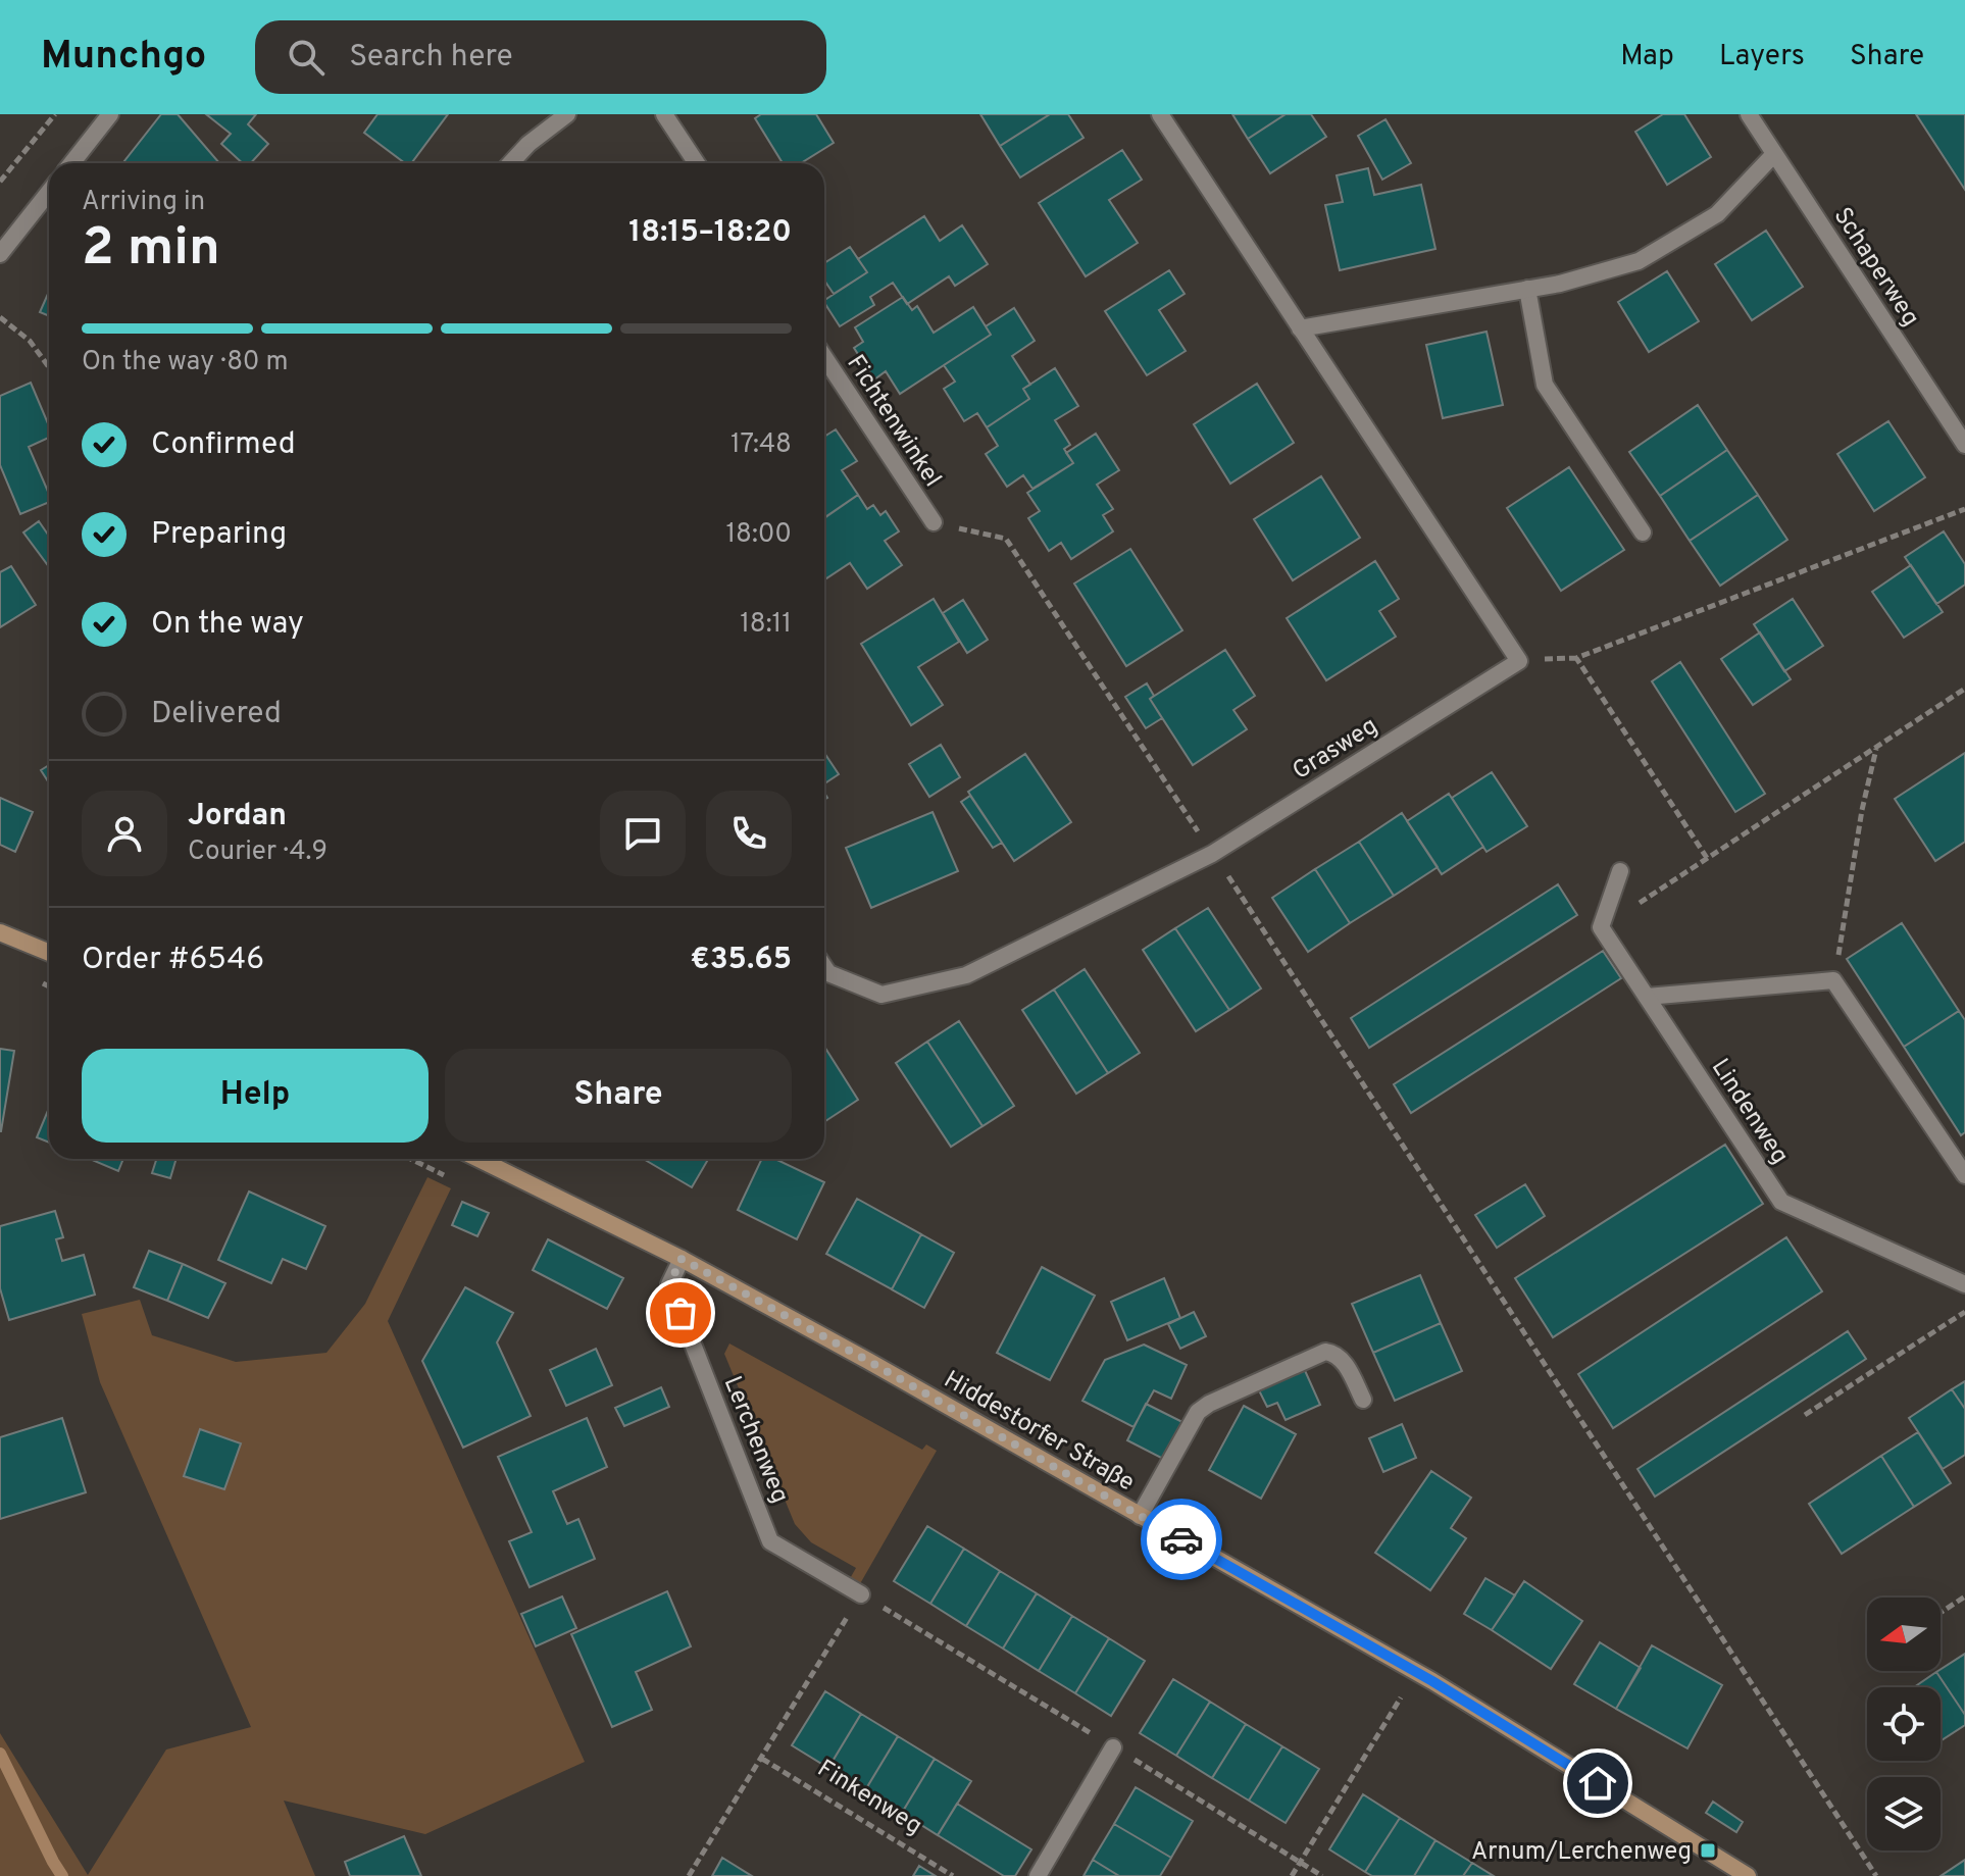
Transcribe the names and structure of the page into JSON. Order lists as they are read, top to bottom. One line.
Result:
{"streets":{"main road":["Hiddestorfer Straße"],"street":["Schaperweg","Fichtenwinkel","Grasweg","Lindenweg","Lerchenweg"],"path":["Finkenweg"]},"crossings":[["Hiddestorfer Straße","Lerchenweg"]],"places":{"transit":["Arnum/Lerchenweg"]},"north":"left","page":{"header":"Munchgo","search":"Search here","nav":["Map","Layers","Share"],"heading":["2 min","Arriving in","18:15–18:20"],"panel":["Jordan","Courier · 4.9","Order #6546","€35.65"],"bar":"On the way · 80 m","list":[["Confirmed","17:48"],["Preparing","18:00"],["On the way","18:11"],"Delivered"],"buttons":["Help","Share"]}}
